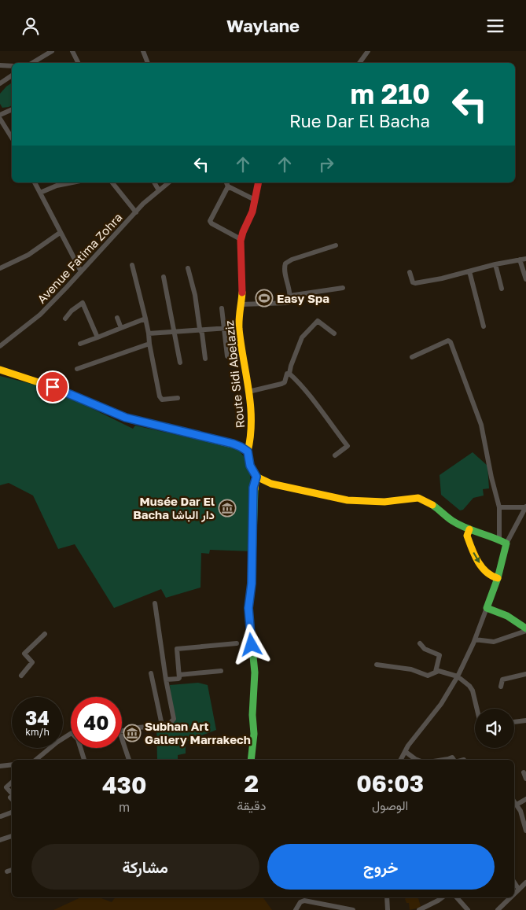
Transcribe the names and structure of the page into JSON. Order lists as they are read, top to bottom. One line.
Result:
{"streets":{"street":["Avenue Fatima Zohra","Route Sidi Abelaziz"]},"places":{"sports":["Easy Spa"],"museum":["Musée Dar El Bacha دار الباشا","Subhan Art Gallery Marrakech"]},"page":{"header":"Waylane","turn":["210 m","Rue Dar El Bacha"],"speed":"34 km/h","limit":"40","eta":["06:03","الوصول","2","دقيقة","430","m"],"buttons":["خروج","مشاركة"]}}
